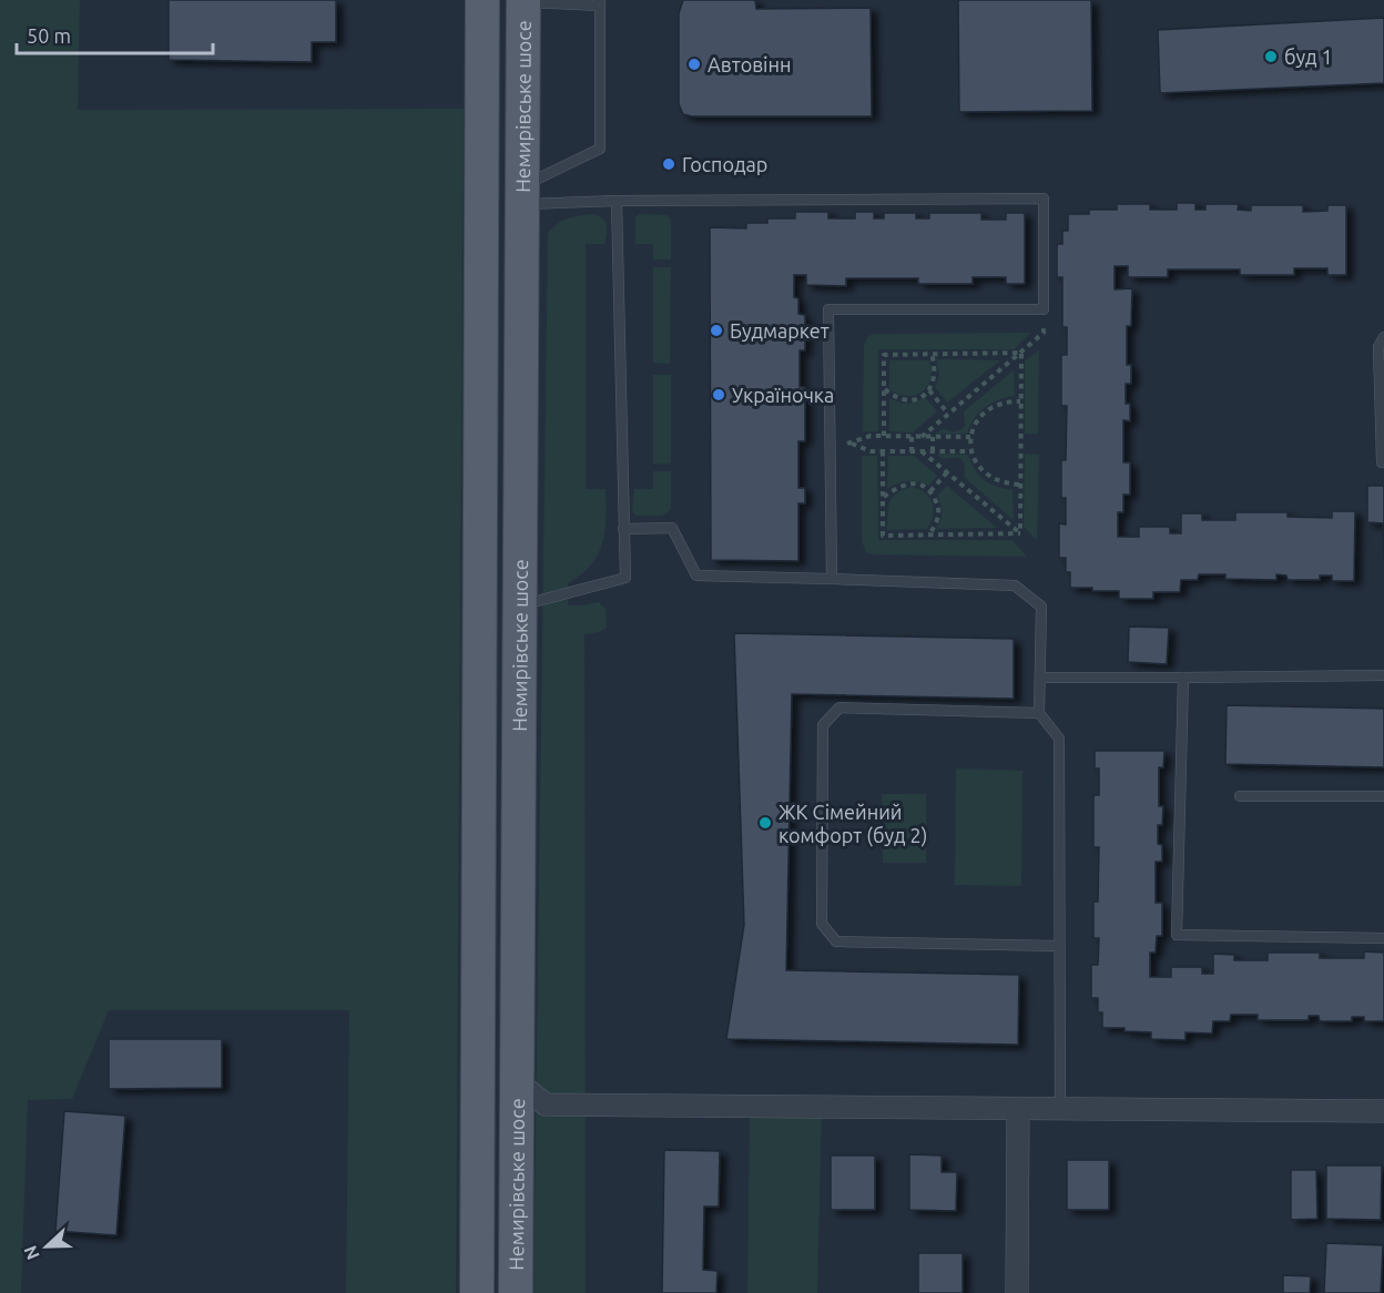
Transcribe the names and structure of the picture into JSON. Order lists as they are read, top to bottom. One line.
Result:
{"streets":{"main road":["Немирівське шосе"]},"places":["буд 1","Автовінн","Господар","Будмаркет","Україночка","ЖК Сімейний комфорт (буд 2)"],"scale_bar":"50 m","north":"left"}
